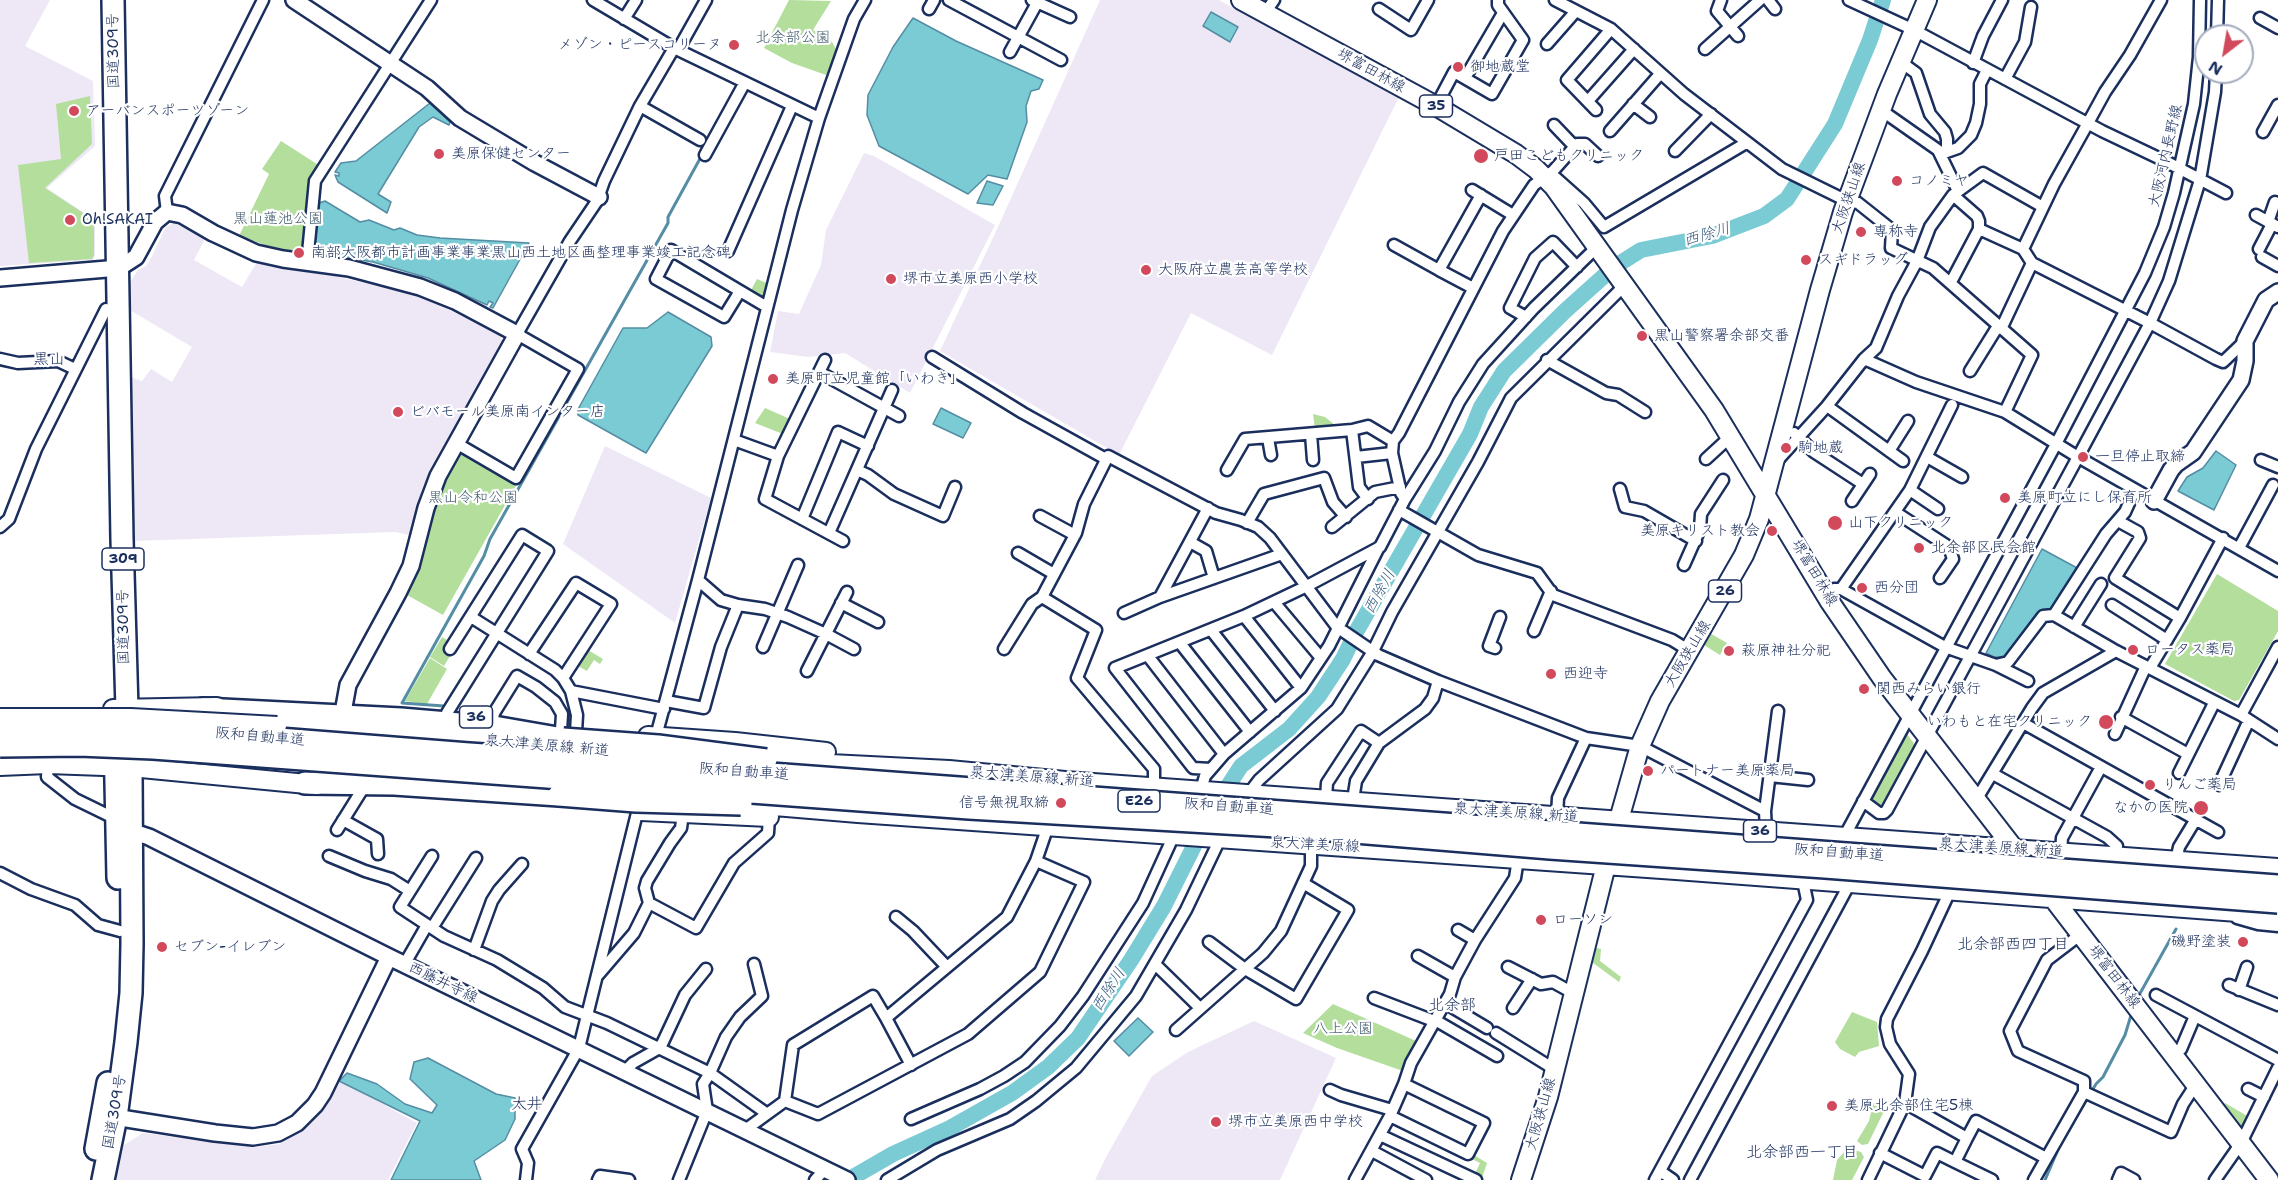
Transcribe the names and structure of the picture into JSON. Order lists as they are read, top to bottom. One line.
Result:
{"streets":{"highway":["国道309号","309","阪和自動車道","E26"],"main road":["堺富田林線","35","大阪狭山線","26","36","泉大津美原線 新道","泉大津美原線"],"street":["大阪河内長野線","西藤井寺線"]},"crossings":[["国道309号","36"],["国道309号","西藤井寺線"],["堺富田林線","大阪河内長野線"],["堺富田林線","大阪狭山線"],["堺富田林線","泉大津美原線 新道"],["大阪河内長野線","泉大津美原線 新道"],["大阪狭山線","泉大津美原線 新道"],["36","泉大津美原線 新道"]],"districts":["黒山","北余部西四丁目","北余部","太井","北余部西一丁目"],"water":["西除川"],"parks":["北余部公園","黒山蓮池公園","黒山令和公園","八上公園"],"places":["メゾン・ピースコリーヌ","御地蔵堂","アーバンスポーツゾーン","美原保健センター","戸田こどもクリニック","コノミヤ","Oh!SAKAI","専称寺","南部大阪都市計画事業事業黒山西土地区画整理事業竣工記念碑","スギドラッグ","大阪府立農芸高等学校","堺市立美原西小学校","黒山警察署余部交番","美原町立児童館「いわき」","ビバモール美原南インター店","駒地蔵","一旦停止取締","美原町立にし保育所","山下クリニック","美原キリスト教会","北余部区民会館","西分団","ロータス薬局","萩原神社分祀","西迎寺","関西みらい銀行","いわもと在宅クリニック","パートナー美原薬局","りんご薬局","信号無視取締","なかの医院","ローソン","磯野塗装","セブン-イレブン","美原北余部住宅5棟","堺市立美原西中学校"],"north":"bottom left"}
